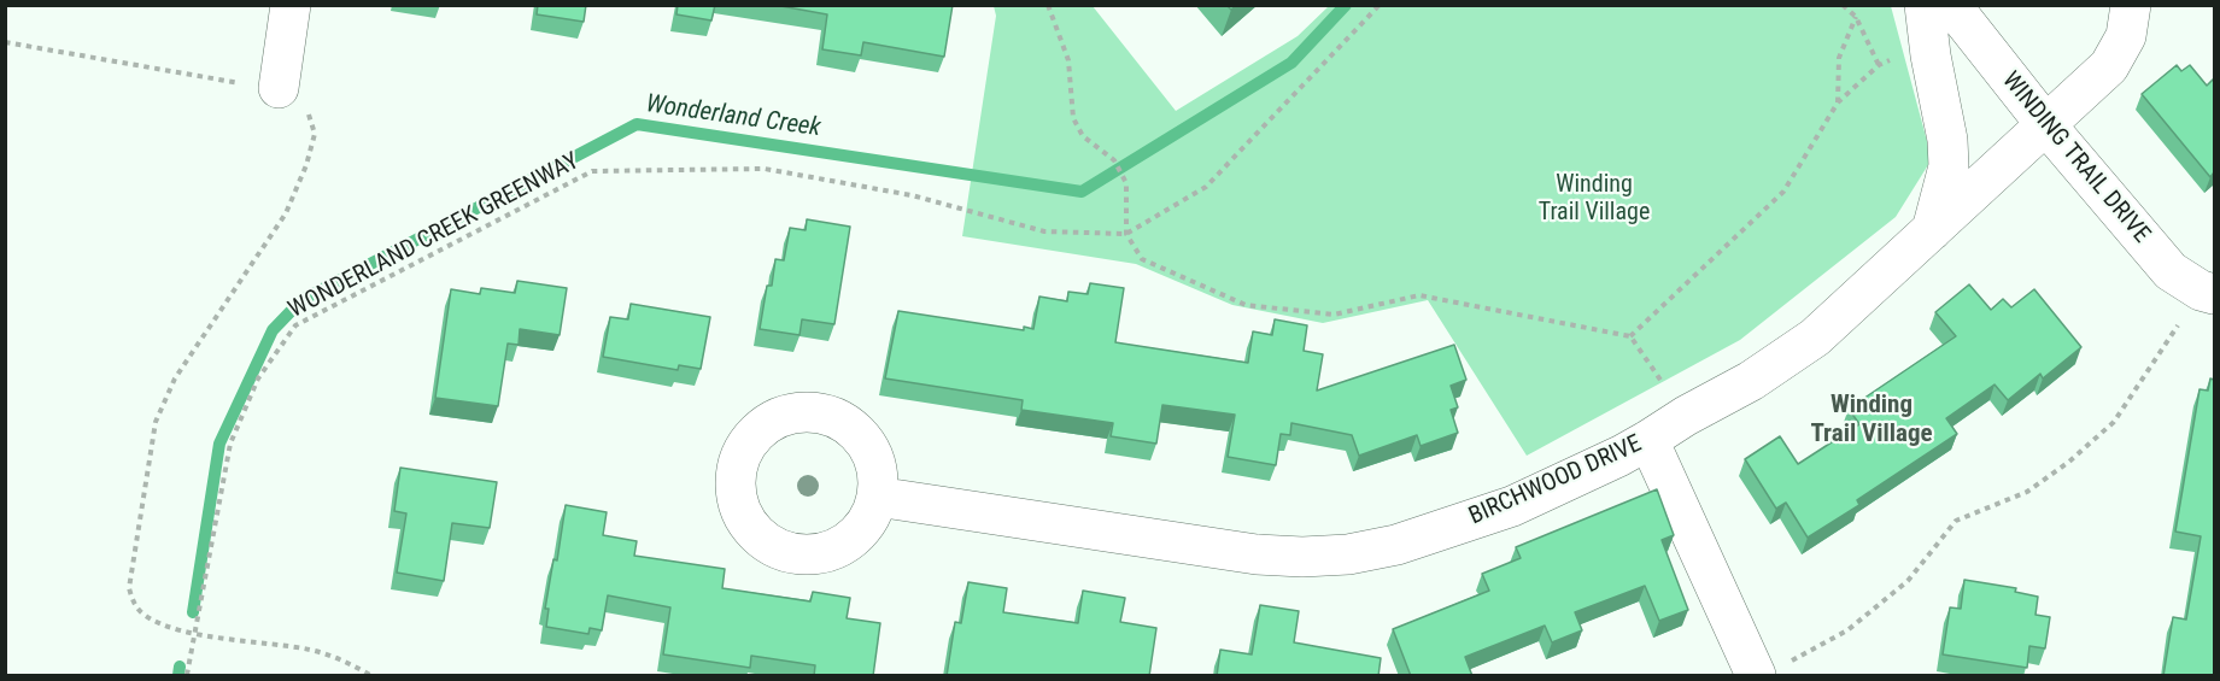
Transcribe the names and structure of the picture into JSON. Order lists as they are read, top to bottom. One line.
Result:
{"streets":{"street":["WINDING TRAIL DRIVE","BIRCHWOOD DRIVE"],"path":["WONDERLAND CREEK GREENWAY"]},"crossings":[["WINDING TRAIL DRIVE","BIRCHWOOD DRIVE"]],"districts":["Winding Trail Village"],"water":["Wonderland Creek"],"parks":["Winding Trail Village"]}
